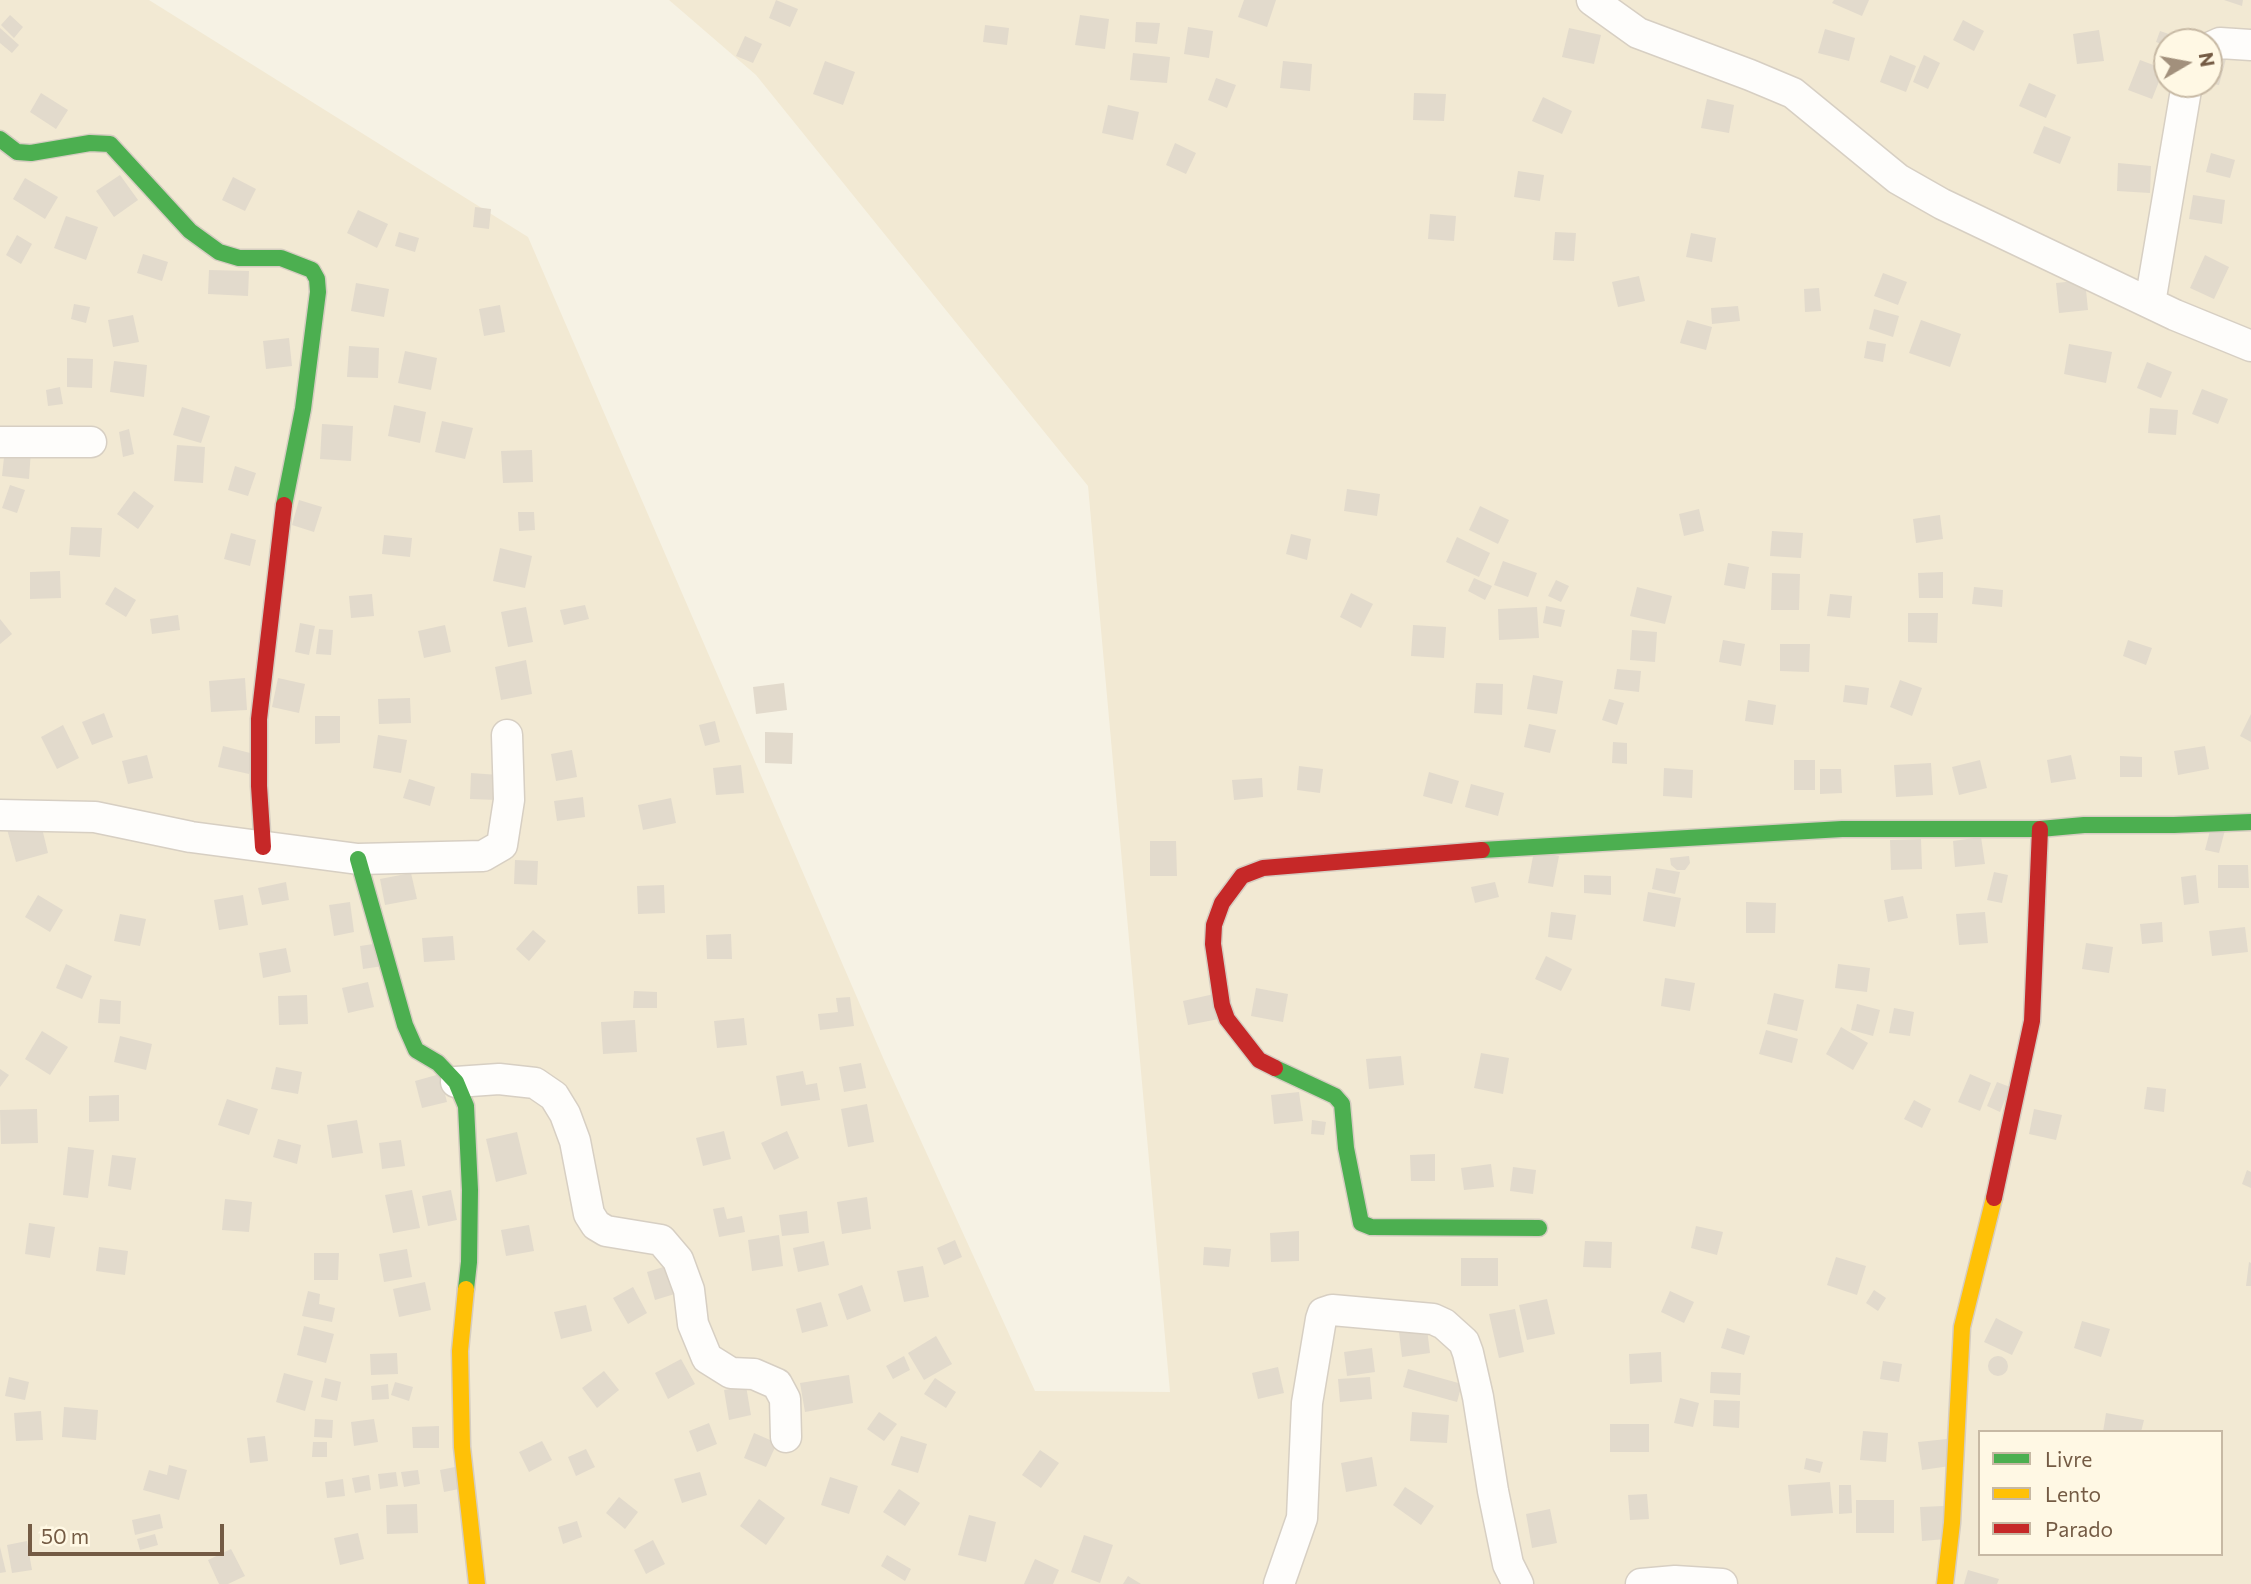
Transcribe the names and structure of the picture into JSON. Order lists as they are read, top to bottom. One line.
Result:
{"legend":["Livre","Lento","Parado"],"scale_bar":"50 m","north":"right"}
